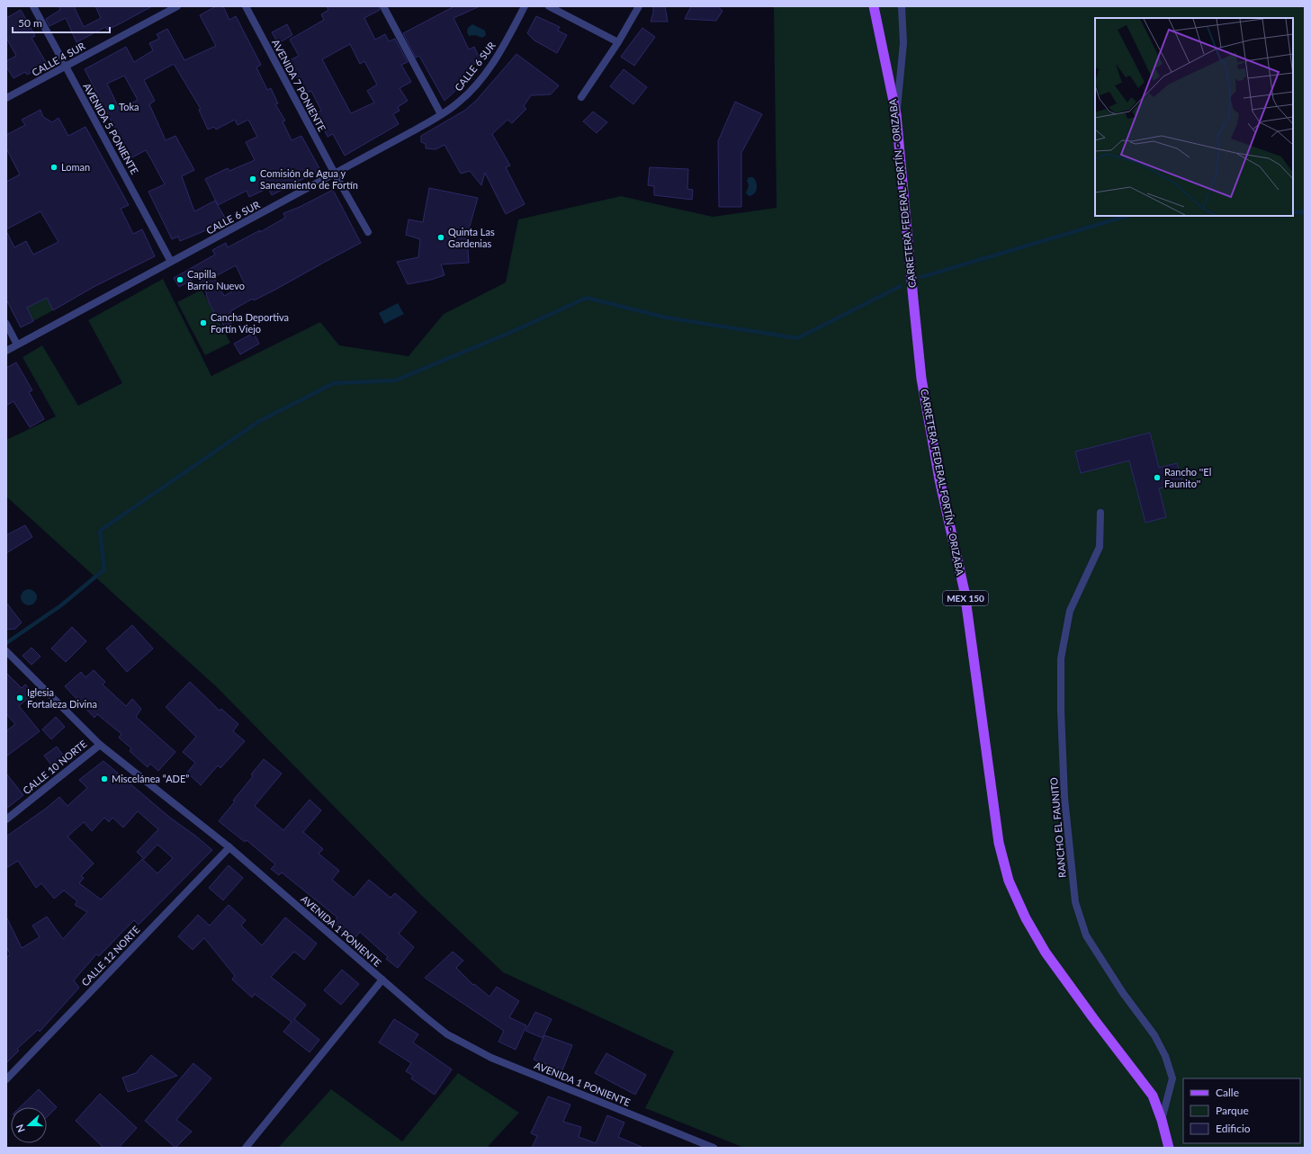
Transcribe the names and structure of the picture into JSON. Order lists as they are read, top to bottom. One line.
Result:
{"streets":{"main road":["CARRETERA FEDERAL FORTÍN - ORIZABA","MEX 150"],"street":["CALLE 4 SUR","CALLE 6 SUR","AVENIDA 7 PONIENTE","AVENIDA 5 PONIENTE","CALLE 10 NORTE","RANCHO EL FAUNITO","AVENIDA 1 PONIENTE","CALLE 12 NORTE"]},"crossings":[["CALLE 4 SUR","AVENIDA 5 PONIENTE"],["CALLE 6 SUR","AVENIDA 7 PONIENTE"],["CALLE 6 SUR","AVENIDA 5 PONIENTE"],["CARRETERA FEDERAL FORTÍN - ORIZABA","RANCHO EL FAUNITO"],["CALLE 10 NORTE","AVENIDA 1 PONIENTE"],["AVENIDA 1 PONIENTE","CALLE 12 NORTE"]],"places":["Toka","Loman","Comisión de Agua y Saneamiento de Fortín","Quinta Las Gardenias","Capilla Barrio Nuevo","Cancha Deportiva Fortín Viejo","Rancho ''El Faunito''","Iglesia Fortaleza Divina","Miscelánea “ADE”"],"legend":["Calle","Parque","Edificio"],"scale_bar":"50 m","north":"left"}
